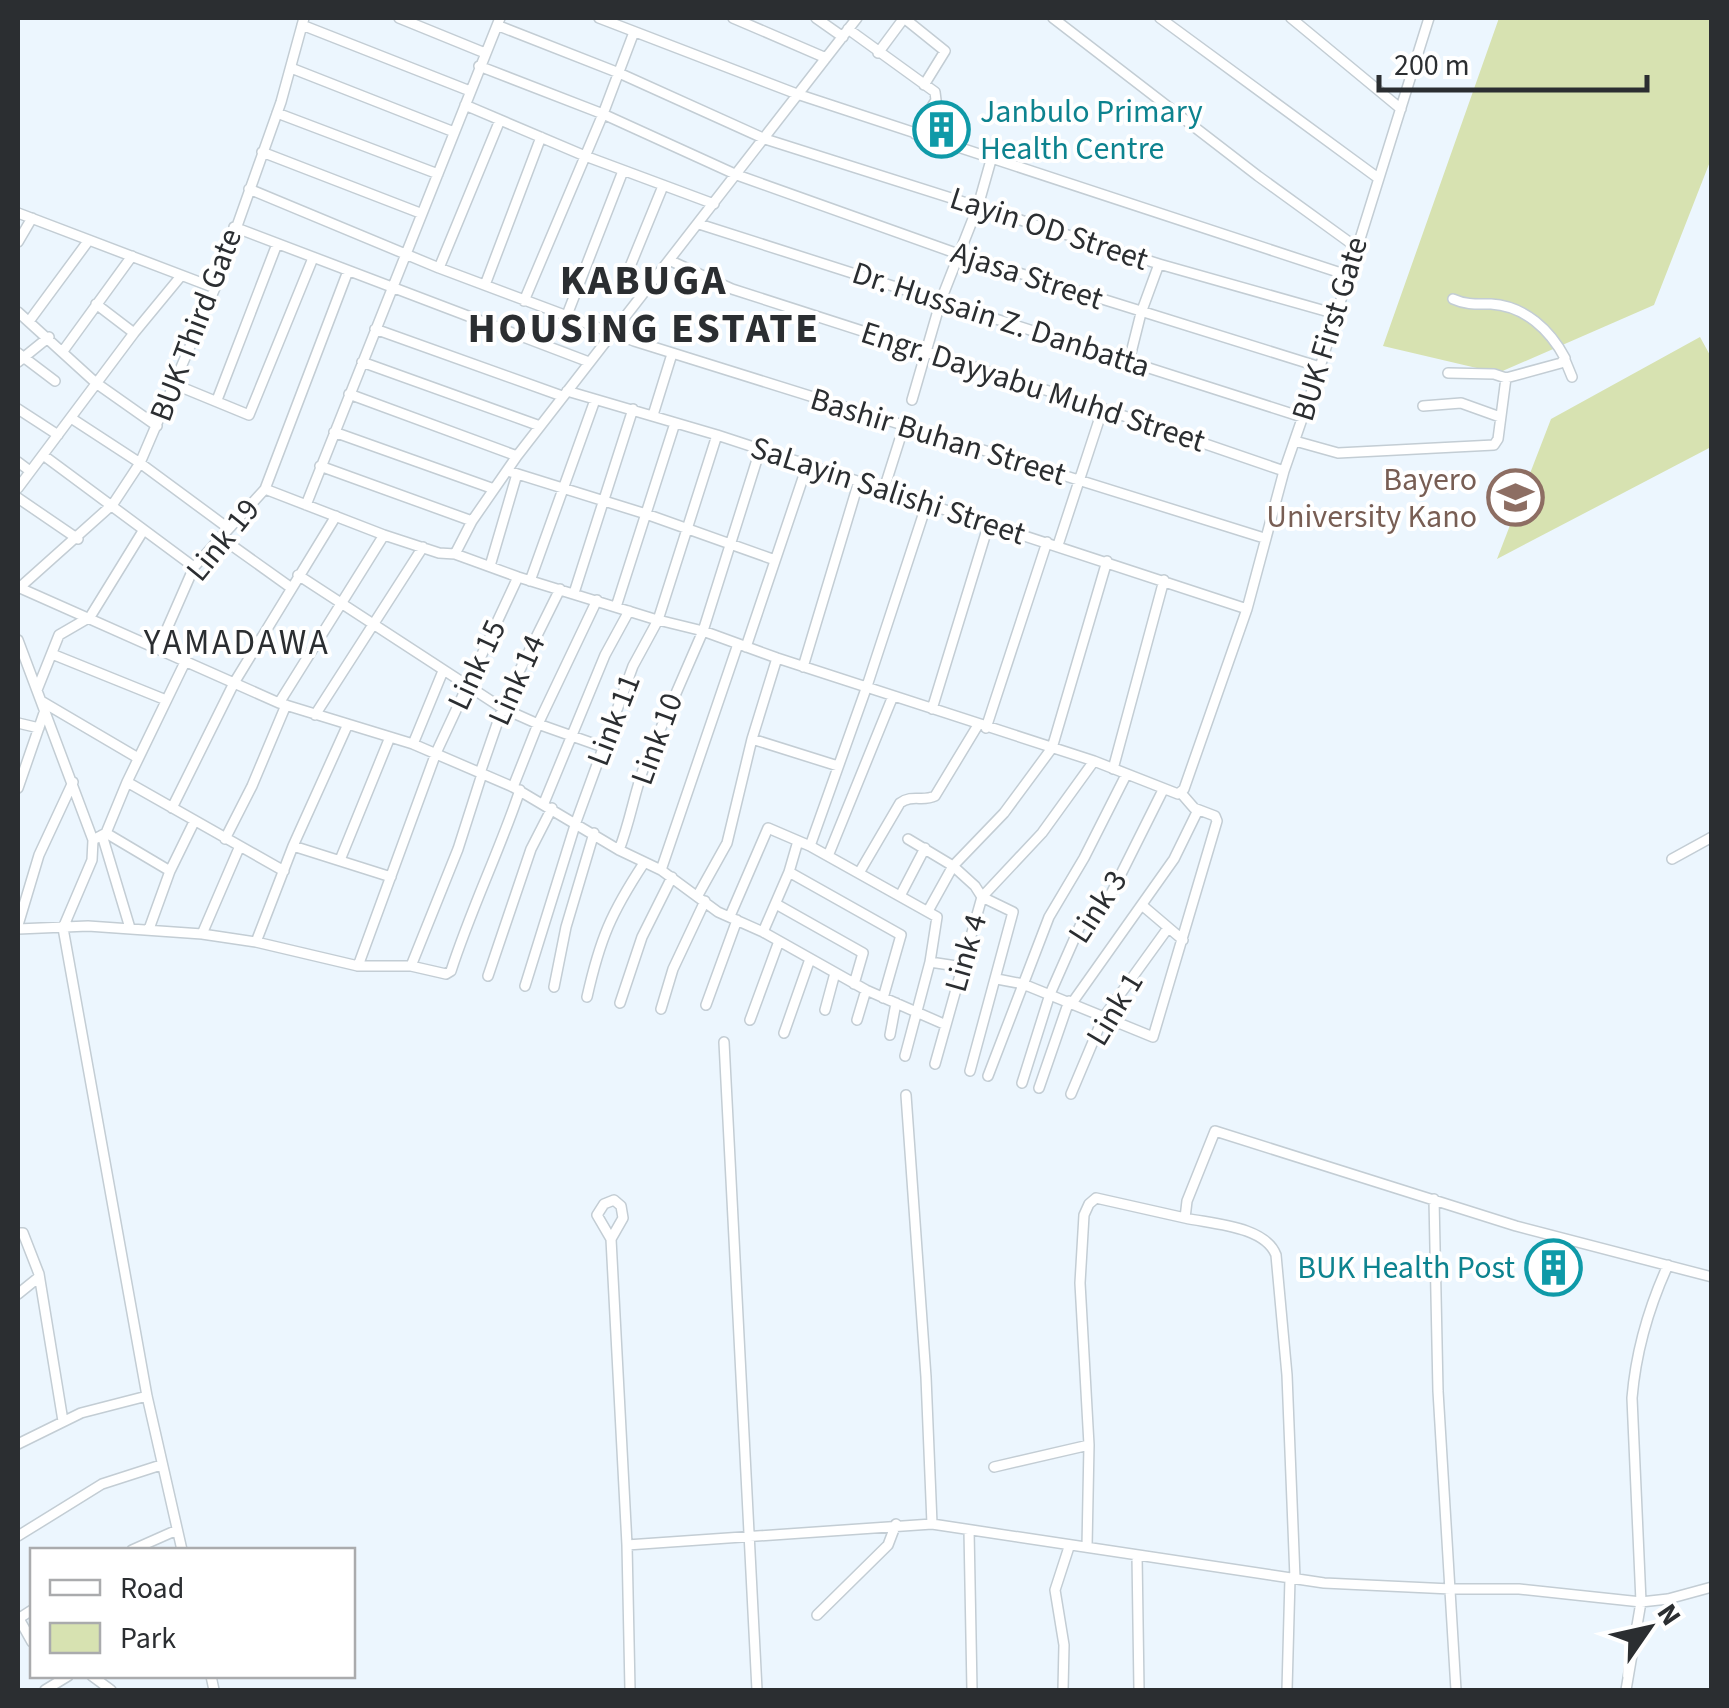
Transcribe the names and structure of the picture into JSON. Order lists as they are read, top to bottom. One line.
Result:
{"streets":{"street":["Layin OD Street","Ajasa Street","Dr. Hussain Z. Danbatta","BUK Third Gate","BUK First Gate","Engr. Dayyabu Muhd Street","Bashir Buhan Street","SaLayin Salishi Street","Link 19","Link 15","Link 14","Link 11","Link 10","Link 3","Link 4","Link 1"]},"crossings":[["Layin OD Street","BUK First Gate"],["Ajasa Street","BUK First Gate"],["Dr. Hussain Z. Danbatta","BUK First Gate"],["BUK Third Gate","Bashir Buhan Street"],["BUK First Gate","Engr. Dayyabu Muhd Street"],["BUK First Gate","Bashir Buhan Street"],["BUK First Gate","SaLayin Salishi Street"],["SaLayin Salishi Street","Link 11"],["SaLayin Salishi Street","Link 10"]],"districts":["KABUGA HOUSING ESTATE","YAMADAWA"],"places":{"building":["Janbulo Primary Health Centre","BUK Health Post"],"school or university":["Bayero University Kano"]},"legend":["Road","Park"],"scale_bar":"200 m","north":"top right"}
